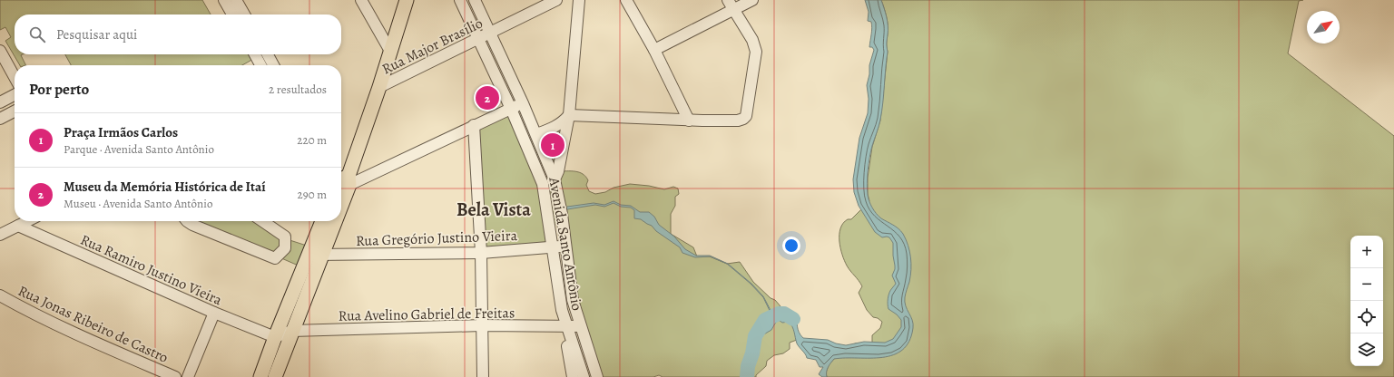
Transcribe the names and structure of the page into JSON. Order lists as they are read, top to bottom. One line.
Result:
{"streets":{"street":["Rua Major Brasílio","Rua Gregório Justino Vieira","Avenida Santo Antônio","Rua Ramiro Justino Vieira","Rua Avelino Gabriel de Freitas","Rua Jonas Ribeiro de Castro"]},"crossings":[["Rua Major Brasílio","Avenida Santo Antônio"],["Rua Gregório Justino Vieira","Avenida Santo Antônio"],["Avenida Santo Antônio","Rua Avelino Gabriel de Freitas"],["Rua Ramiro Justino Vieira","Rua Avelino Gabriel de Freitas"]],"districts":["Bela Vista"],"north":"top right","page":{"search":"Pesquisar aqui","heading":["Por perto","2 resultados"],"pins":["2","1"],"list":[{"mark":"1","name":"Praça Irmãos Carlos","note":"Parque · Avenida Santo Antônio","value":"220 m"},{"mark":"2","name":"Museu da Memória Histórica de Itaí","note":"Museu · Avenida Santo Antônio","value":"290 m"}],"map_buttons":["+","−"]}}
